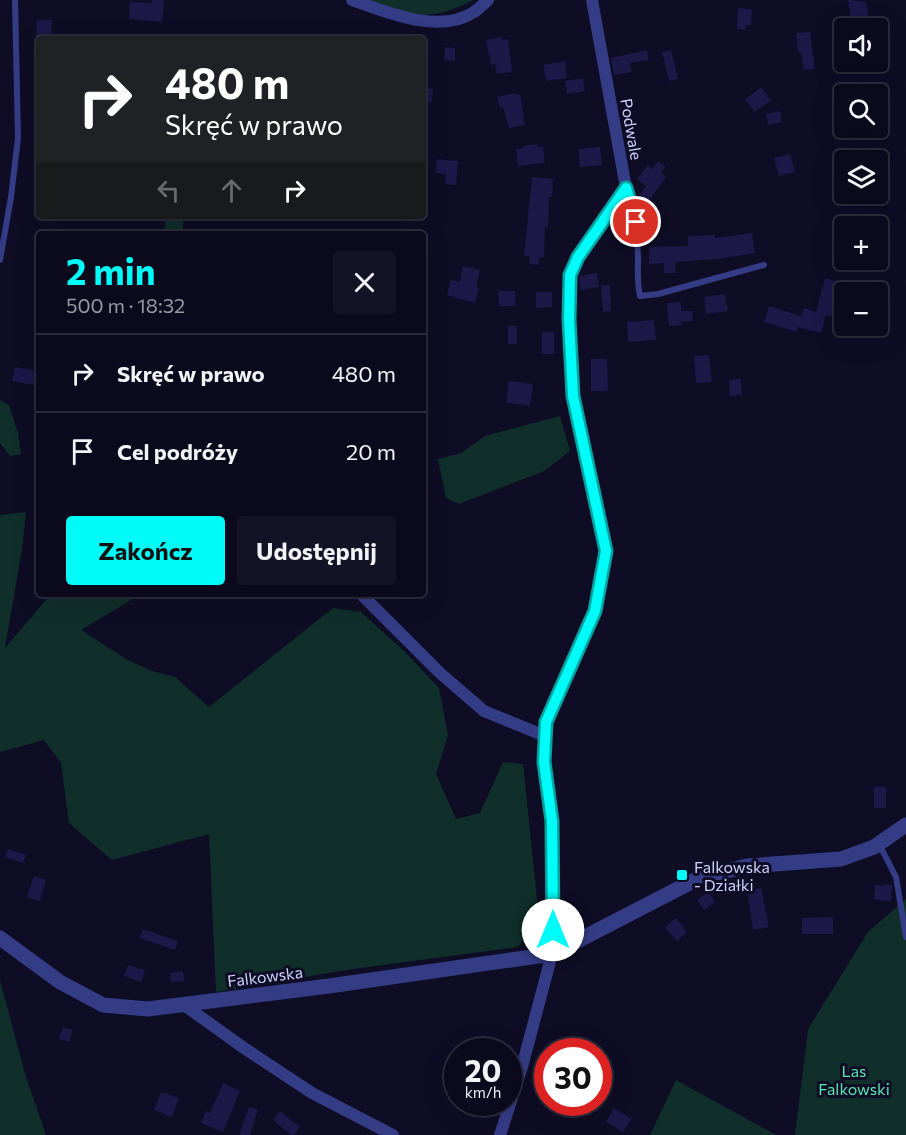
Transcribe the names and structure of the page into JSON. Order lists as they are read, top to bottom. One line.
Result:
{"streets":{"street":["Podwale","Falkowska"]},"parks":["Las Falkowski"],"places":{"transit":["Falkowska - Działki"]},"page":{"map_buttons":["+","−"],"turn":["480 m","Skręć w prawo"],"heading":["2 min","500 m · 18:32"],"list":[{"name":"Skręć w prawo","value":"480 m"},{"name":"Cel podróży","value":"20 m"}],"buttons":["Zakończ","Udostępnij"],"speed":"20 km/h","limit":"30"}}
